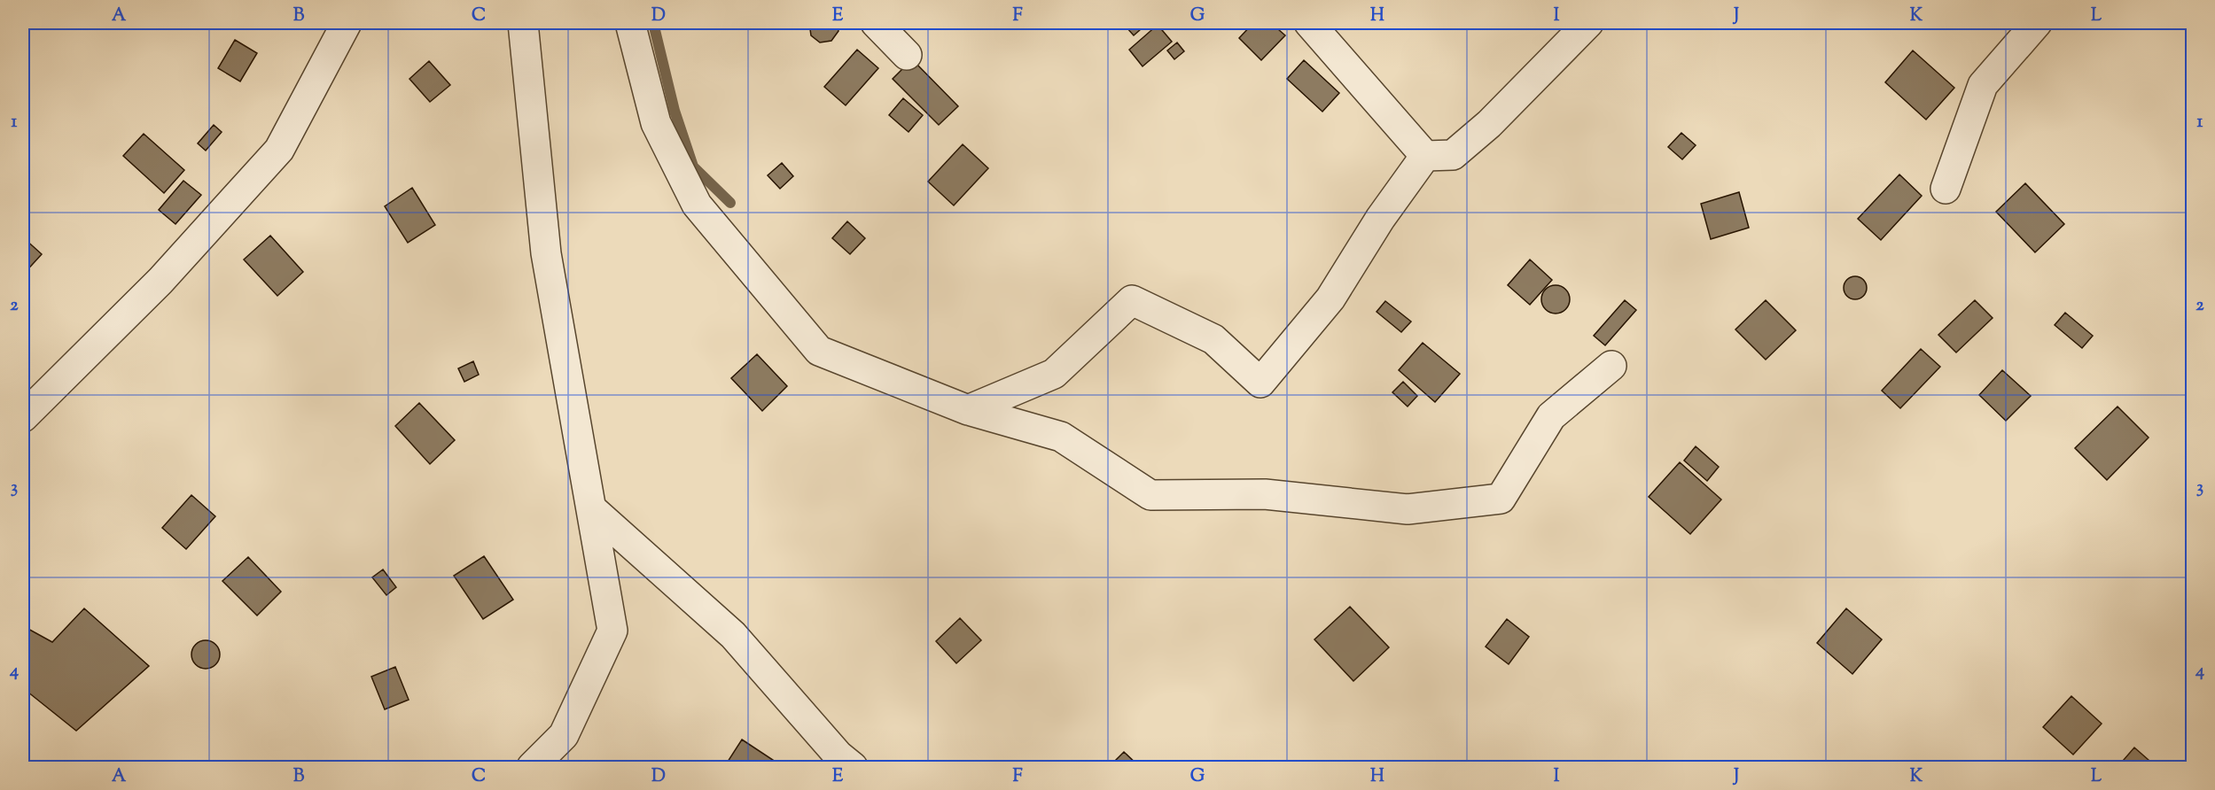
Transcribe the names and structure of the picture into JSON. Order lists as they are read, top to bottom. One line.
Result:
{"grid":{"columns":["A","B","C","D","E","F","G","H","I","J","K","L"],"rows":["1","2","3","4"]}}
